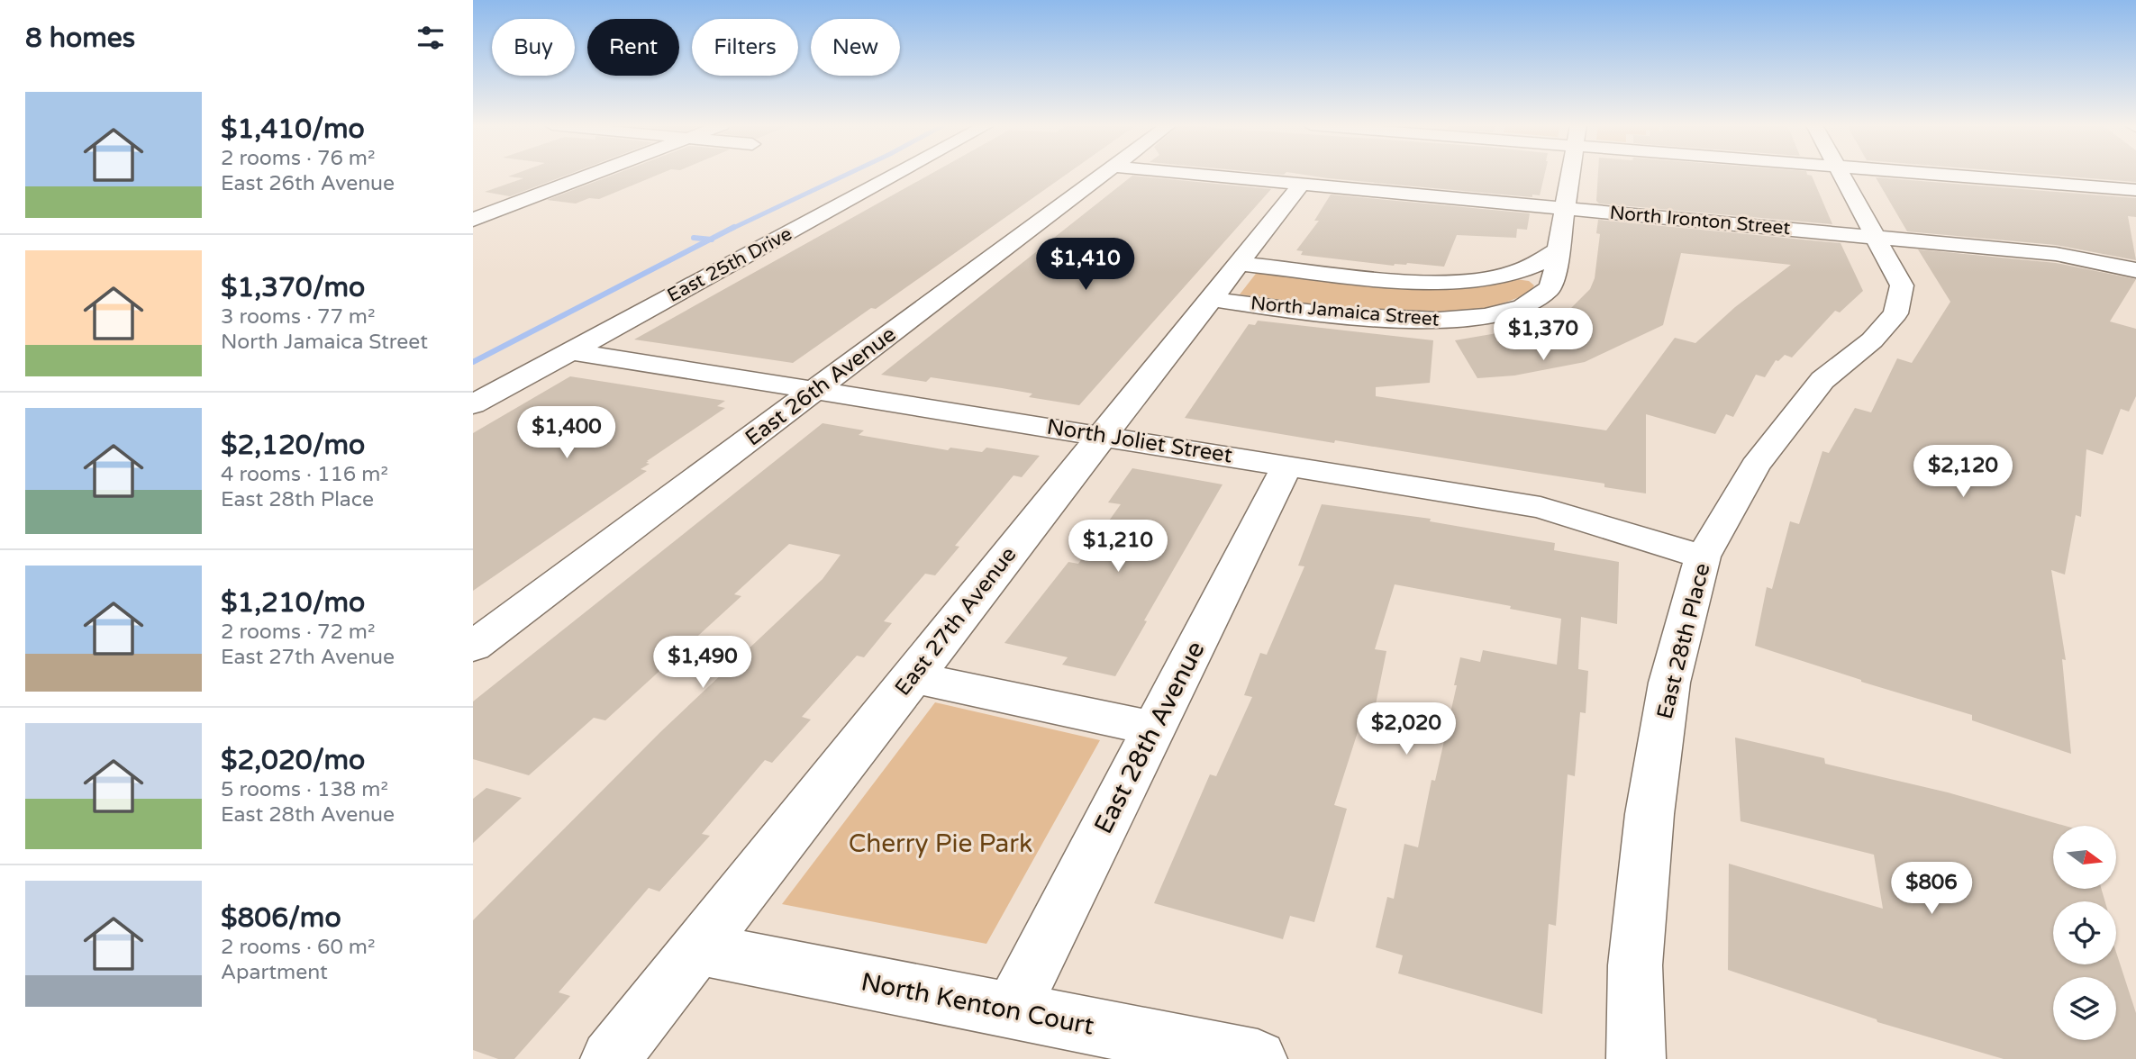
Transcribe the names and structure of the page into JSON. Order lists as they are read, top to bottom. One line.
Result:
{"streets":{"street":["North Ironton Street","East 25th Drive","North Jamaica Street","East 26th Avenue","North Joliet Street","East 27th Avenue","East 28th Place","East 28th Avenue","North Kenton Court"]},"crossings":[["North Ironton Street","East 27th Avenue"],["North Ironton Street","East 28th Place"],["East 25th Drive","North Joliet Street"],["North Jamaica Street","East 27th Avenue"],["East 26th Avenue","North Joliet Street"],["North Joliet Street","East 27th Avenue"],["North Joliet Street","East 28th Place"],["North Joliet Street","East 28th Avenue"],["East 27th Avenue","North Kenton Court"],["East 28th Avenue","North Kenton Court"]],"parks":["Cherry Pie Park"],"north":"right","page":{"heading":"8 homes","chip":["Buy","Rent","Filters","New"],"list":[{"name":"$1,410/mo","note":"2 rooms · 76 m² · East 26th Avenue"},{"name":"$1,370/mo","note":"3 rooms · 77 m² · North Jamaica Street"},{"name":"$2,120/mo","note":"4 rooms · 116 m² · East 28th Place"},{"name":"$1,210/mo","note":"2 rooms · 72 m² · East 27th Avenue"},{"name":"$2,020/mo","note":"5 rooms · 138 m² · East 28th Avenue"},{"name":"$806/mo","note":"2 rooms · 60 m² · Apartment"}],"price":["$1,410","$1,370","$1,400","$2,120","$1,210","$1,490","$2,020","$806"]}}
